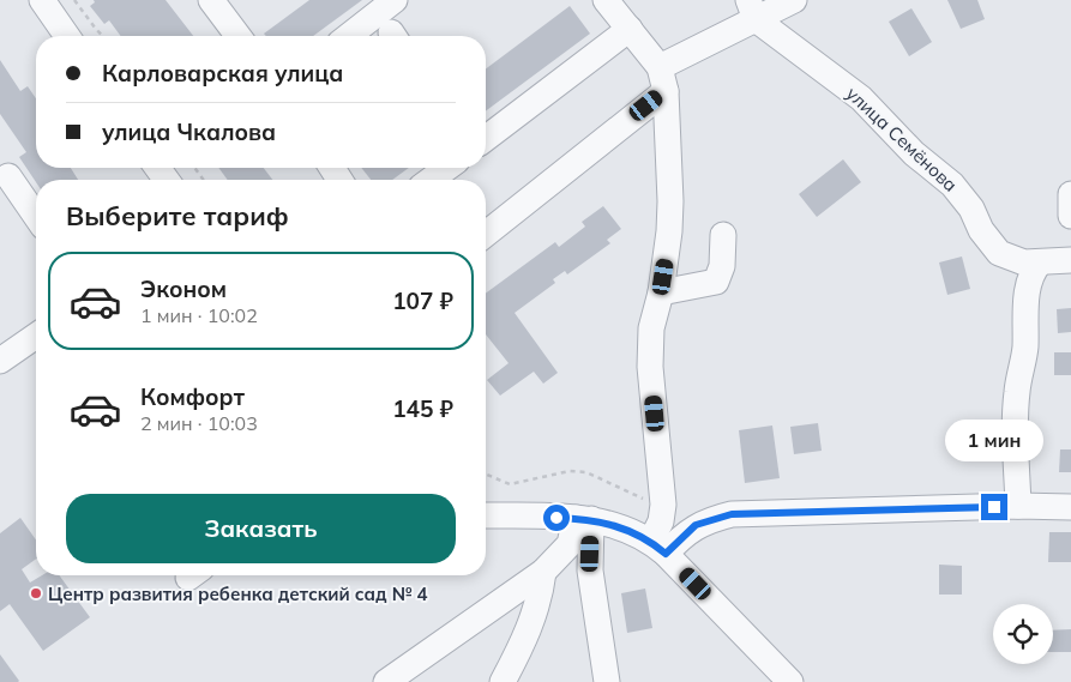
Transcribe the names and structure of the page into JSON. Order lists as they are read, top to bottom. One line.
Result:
{"streets":{"street":["улица Семёнова"]},"places":["Центр развития ребенка детский сад № 4"],"page":{"banner":["Карловарская улица","улица Чкалова"],"heading":"Выберите тариф","list":[{"name":"Эконом","note":"1 мин · 10:02","value":"107 ₽"},{"name":"Комфорт","note":"2 мин · 10:03","value":"145 ₽"}],"bubble":"1 мин","buttons":"Заказать"}}
